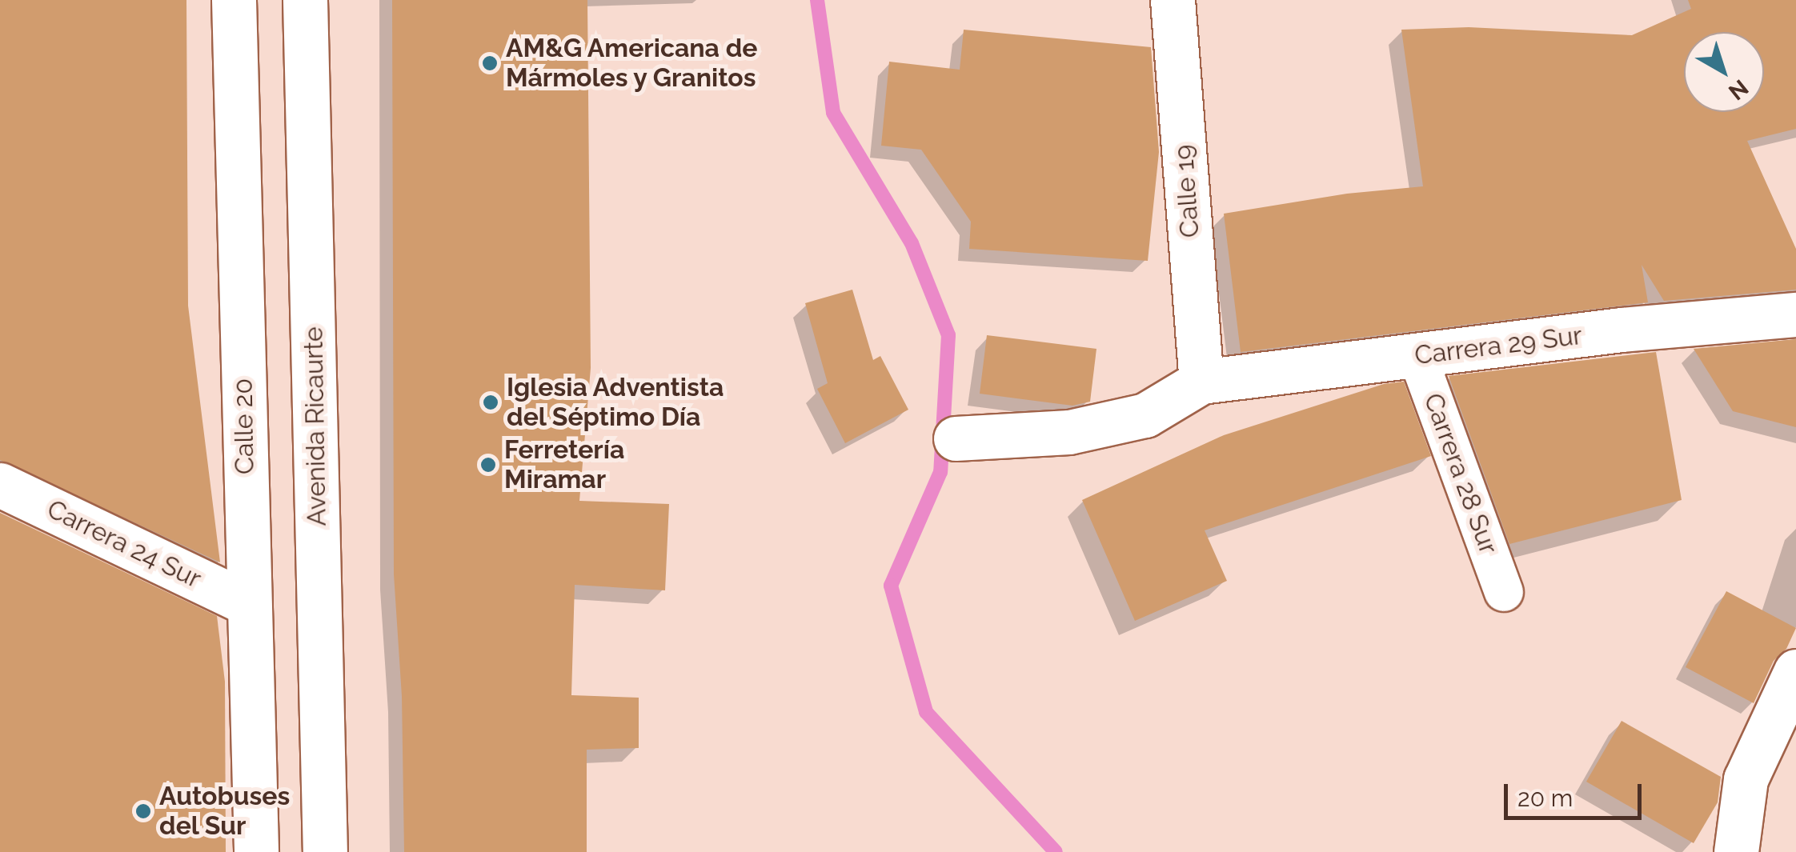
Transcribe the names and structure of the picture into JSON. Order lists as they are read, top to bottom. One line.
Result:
{"streets":{"street":["Calle 19","Carrera 29 Sur","Calle 20","Avenida Ricaurte","Carrera 28 Sur","Carrera 24 Sur"]},"crossings":[["Calle 19","Carrera 29 Sur"],["Carrera 29 Sur","Carrera 28 Sur"],["Calle 20","Carrera 24 Sur"]],"places":["AM&G Americana de Mármoles y Granitos","Iglesia Adventista del Séptimo Día","Ferretería Miramar","Autobuses del Sur"],"scale_bar":"20 m","north":"bottom right"}
